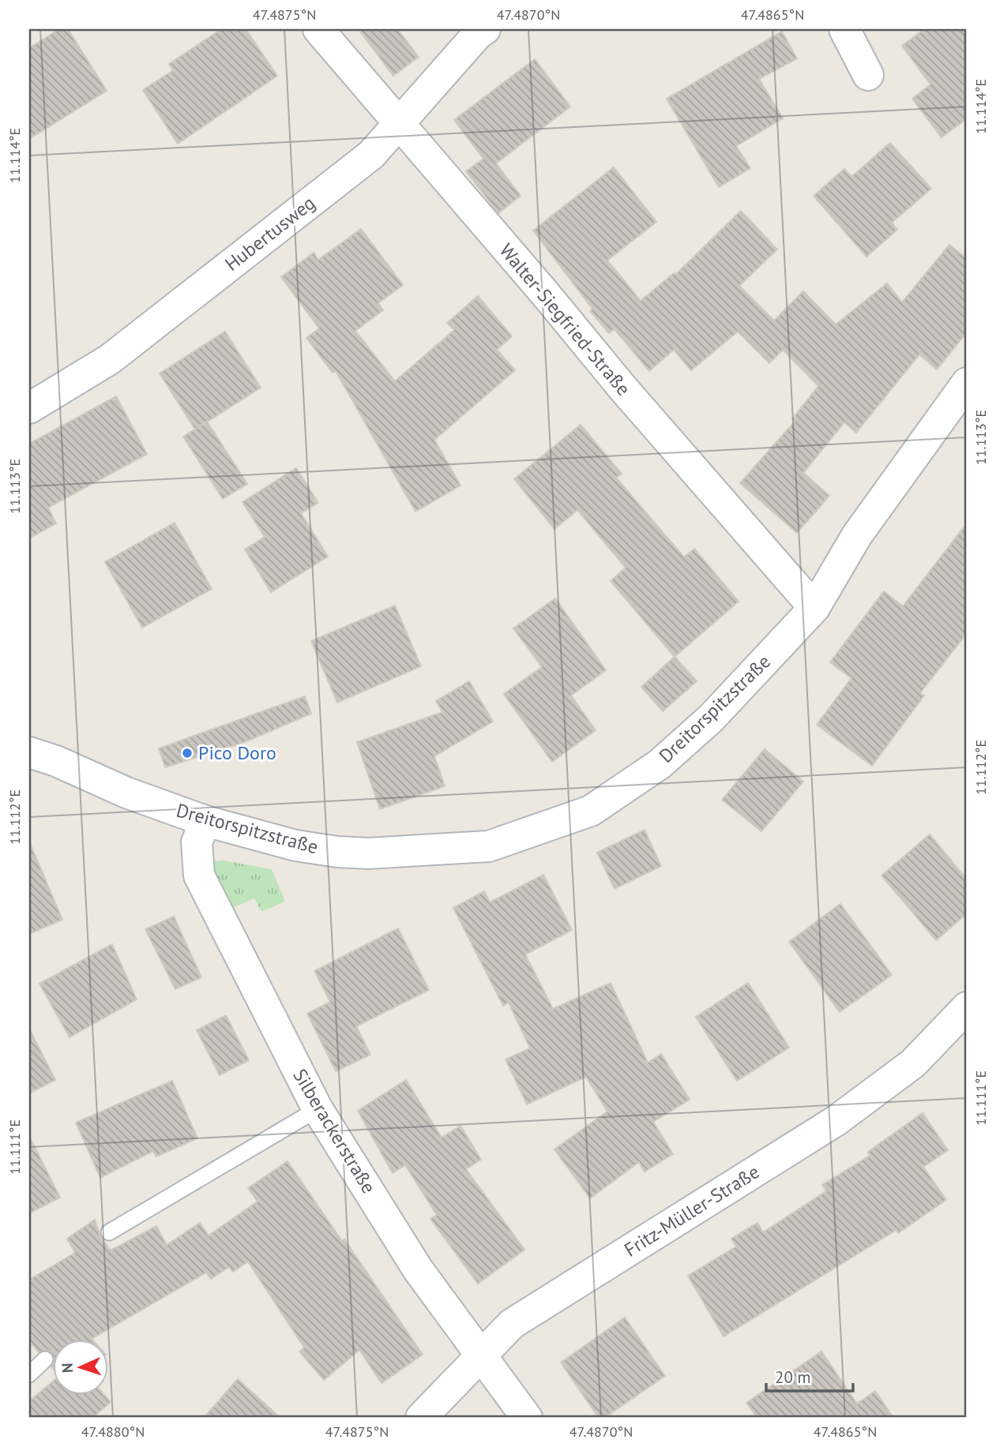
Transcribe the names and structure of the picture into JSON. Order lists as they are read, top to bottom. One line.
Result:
{"streets":{"street":["Hubertusweg","Walter-Siegfried-Straße","Dreitorspitzstraße","Silberackerstraße","Fritz-Müller-Straße"]},"crossings":[["Hubertusweg","Walter-Siegfried-Straße"],["Walter-Siegfried-Straße","Dreitorspitzstraße"],["Dreitorspitzstraße","Silberackerstraße"],["Silberackerstraße","Fritz-Müller-Straße"]],"places":["Pico Doro"],"scale_bar":"20 m","north":"left","coordinates":["47.4875°N","47.4870°N","47.4865°N","11.114°E","11.113°E","11.112°E","11.111°E","47.4880°N"]}
